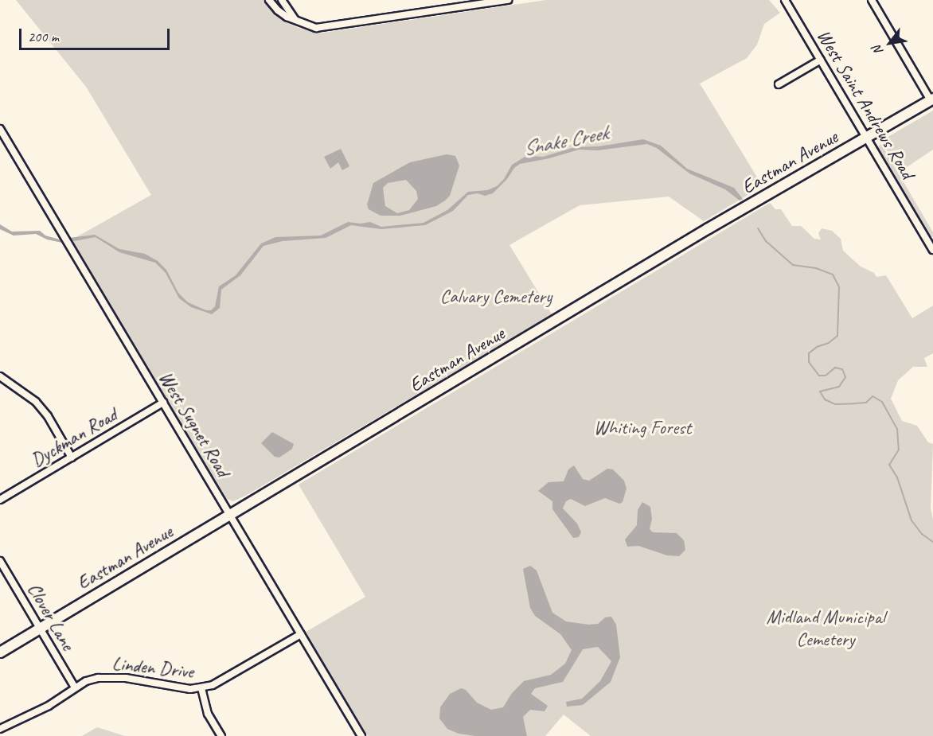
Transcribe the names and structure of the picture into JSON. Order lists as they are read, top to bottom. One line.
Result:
{"streets":{"main road":["Eastman Avenue"],"street":["West Saint Andrews Road","West Sugnet Road","Dyckman Road","Clover Lane","Linden Drive"]},"crossings":[["West Saint Andrews Road","Eastman Avenue"],["Eastman Avenue","West Sugnet Road"],["Eastman Avenue","Clover Lane"],["West Sugnet Road","Dyckman Road"],["West Sugnet Road","Linden Drive"],["Clover Lane","Linden Drive"]],"water":["Snake Creek"],"parks":["Calvary Cemetery","Whiting Forest","Midland Municipal Cemetery"],"scale_bar":"200 m","north":"bottom left"}
